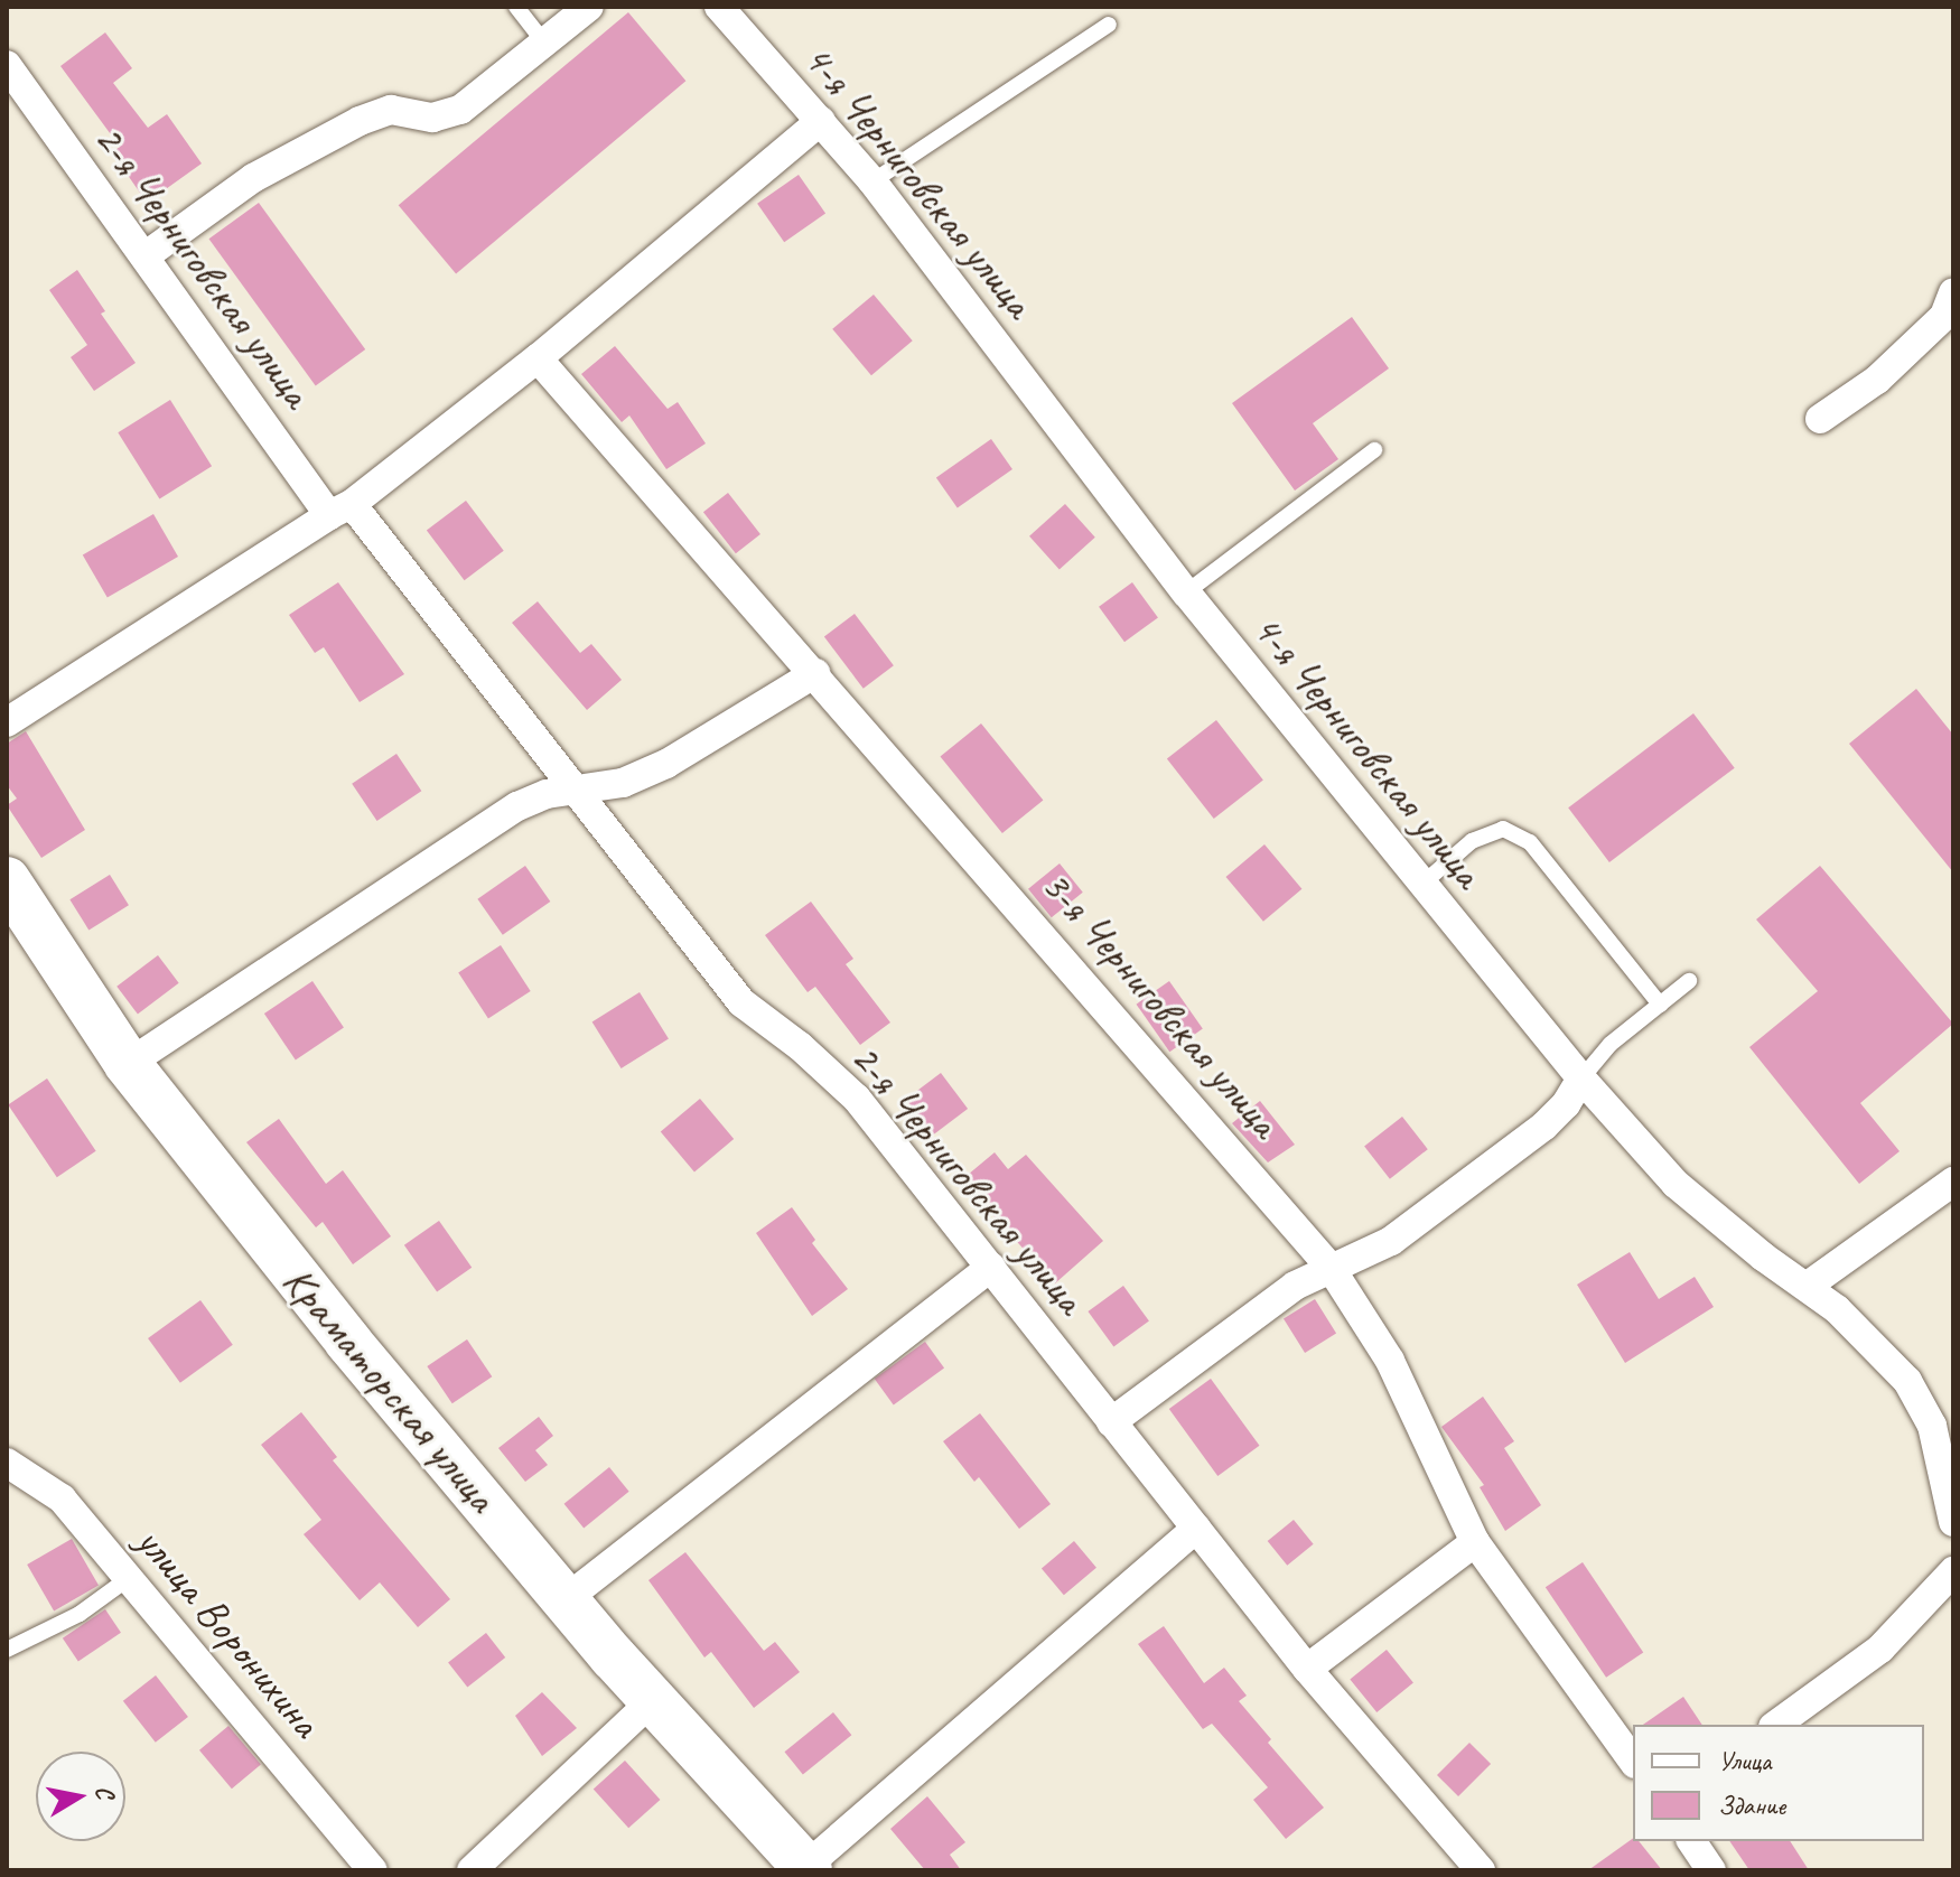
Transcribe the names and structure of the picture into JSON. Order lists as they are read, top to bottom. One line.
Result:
{"streets":{"main road":["Краматорская улица"],"street":["4-я Черниговская улица","2-я Черниговская улица","3-я Черниговская улица","улица Воронихина"]},"legend":["Улица","Здание"],"north":"right"}
